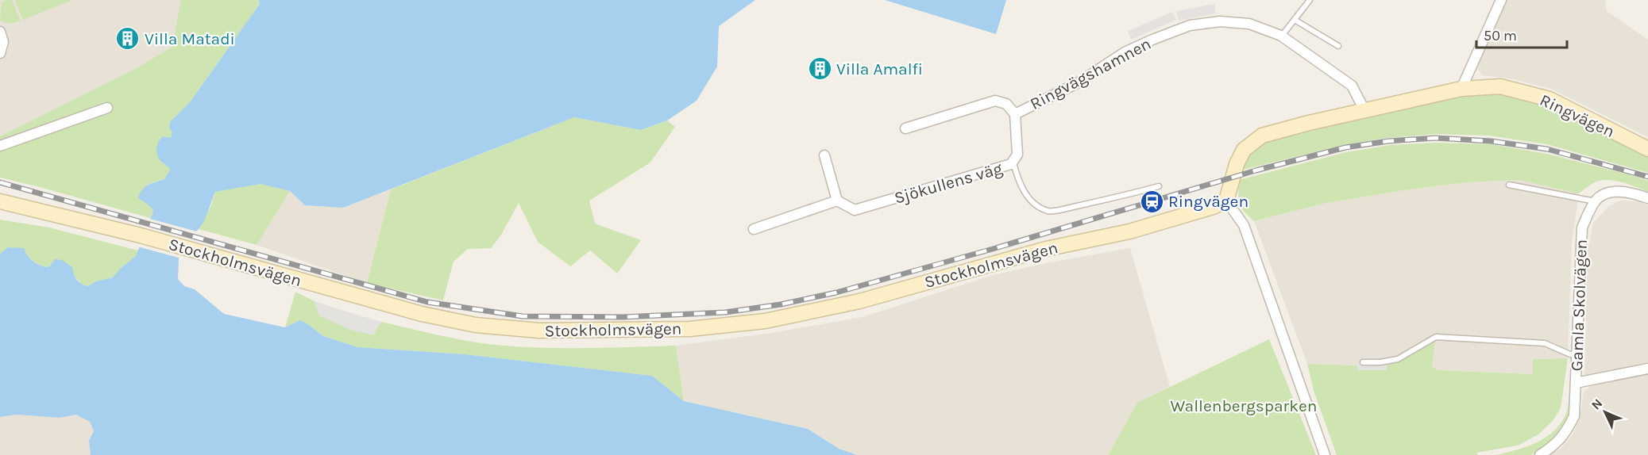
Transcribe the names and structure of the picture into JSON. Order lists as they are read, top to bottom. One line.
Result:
{"streets":{"main road":["Ringvägen","Stockholmsvägen"],"street":["Ringvägshamnen","Sjökullens väg","Gamla Skolvägen"]},"crossings":[["Ringvägshamnen","Ringvägen"],["Ringvägshamnen","Sjökullens väg"],["Ringvägen","Stockholmsvägen"]],"parks":["Wallenbergsparken"],"places":{"building":["Villa Matadi","Villa Amalfi"],"station":["Ringvägen"]},"scale_bar":"50 m","north":"top left"}
